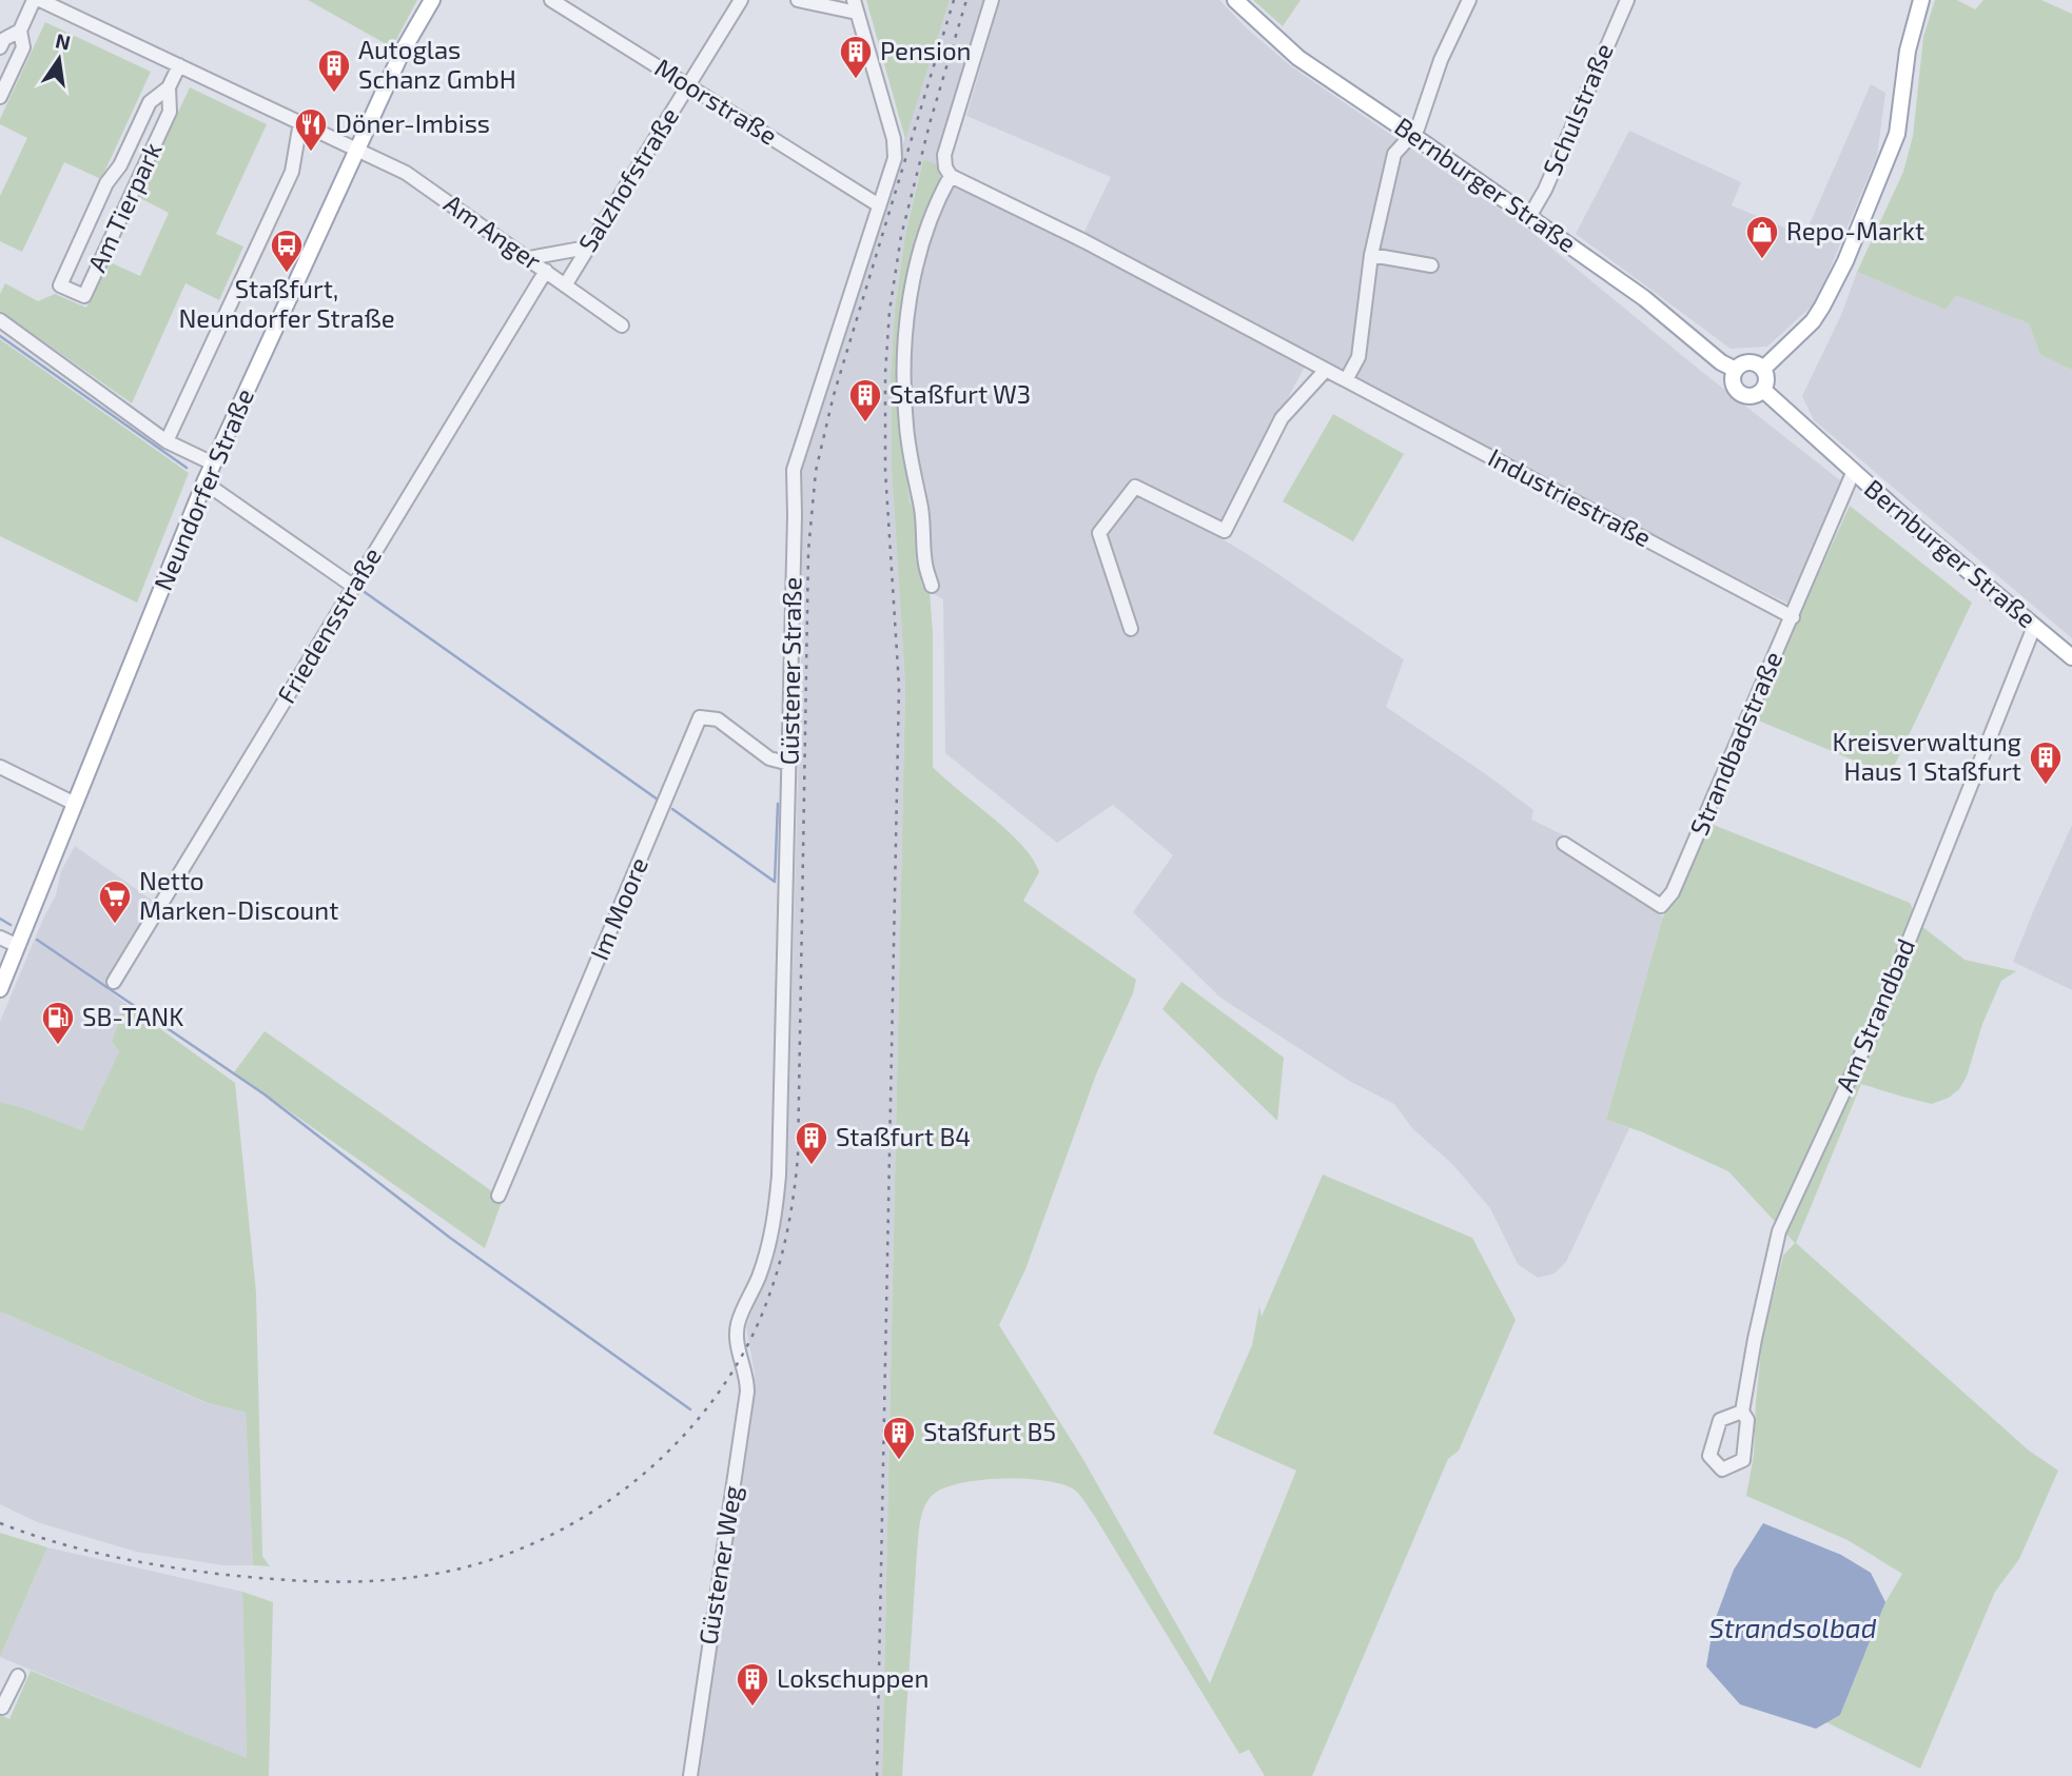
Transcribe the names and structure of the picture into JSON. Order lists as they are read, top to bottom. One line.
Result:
{"streets":{"main road":["Bernburger Straße","Neundorfer Straße"],"street":["Moorstraße","Schulstraße","Salzhofstraße","Am Tierpark","Am Anger","Industriestraße","Friedensstraße","Güstener Straße","Strandbadstraße","Im Moore","Am Strandbad","Güstener Weg"]},"crossings":[["Moorstraße","Salzhofstraße"],["Moorstraße","Güstener Straße"],["Schulstraße","Bernburger Straße"],["Salzhofstraße","Am Anger"],["Bernburger Straße","Strandbadstraße"],["Bernburger Straße","Am Strandbad"],["Am Anger","Neundorfer Straße"],["Am Anger","Friedensstraße"],["Industriestraße","Strandbadstraße"],["Güstener Straße","Im Moore"],["Güstener Straße","Güstener Weg"]],"water":["Strandsolbad"],"places":{"building":["Pension","Autoglas Schanz GmbH","Staßfurt W3","Kreisverwaltung Haus 1 Staßfurt","Staßfurt B4","Staßfurt B5","Lokschuppen"],"restaurant":["Döner-Imbiss"],"shop":["Repo-Markt"],"bus stop":["Staßfurt, Neundorfer Straße"],"supermarket":["Netto Marken-Discount"],"fuel station":["SB-TANK"]},"north":"top"}
